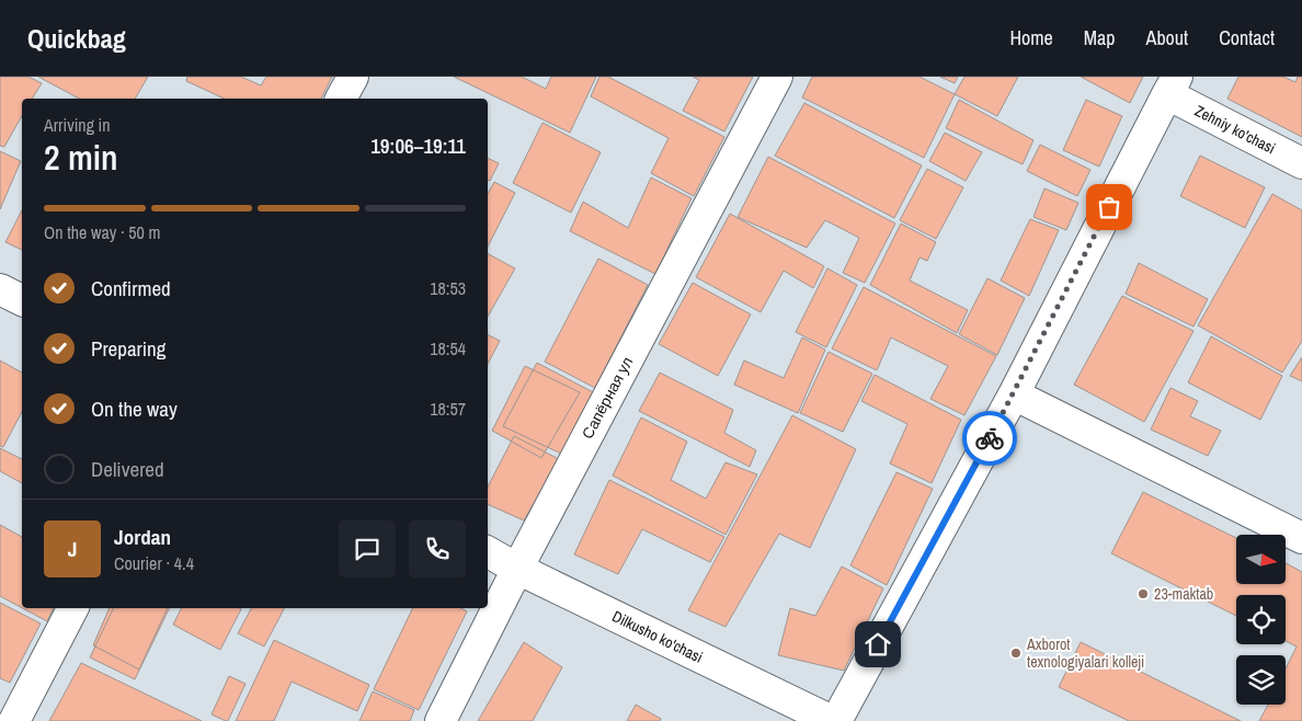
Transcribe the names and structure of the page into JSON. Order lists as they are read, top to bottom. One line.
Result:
{"streets":{"street":["Zehniy ko'chasi","Сапёрная ул","Dilkusho ko'chasi"]},"crossings":[["Сапёрная ул","Dilkusho ko'chasi"]],"places":["23-maktab","Axborot texnologiyalari kolleji"],"north":"right","page":{"header":"Quickbag","nav":["Home","Map","About","Contact"],"heading":["2 min","Arriving in","19:06–19:11"],"panel":["Jordan","Courier · 4.4"],"bar":"On the way · 50 m","list":[["Confirmed","18:53"],["Preparing","18:54"],["On the way","18:57"],"Delivered"],"round":"J"}}
